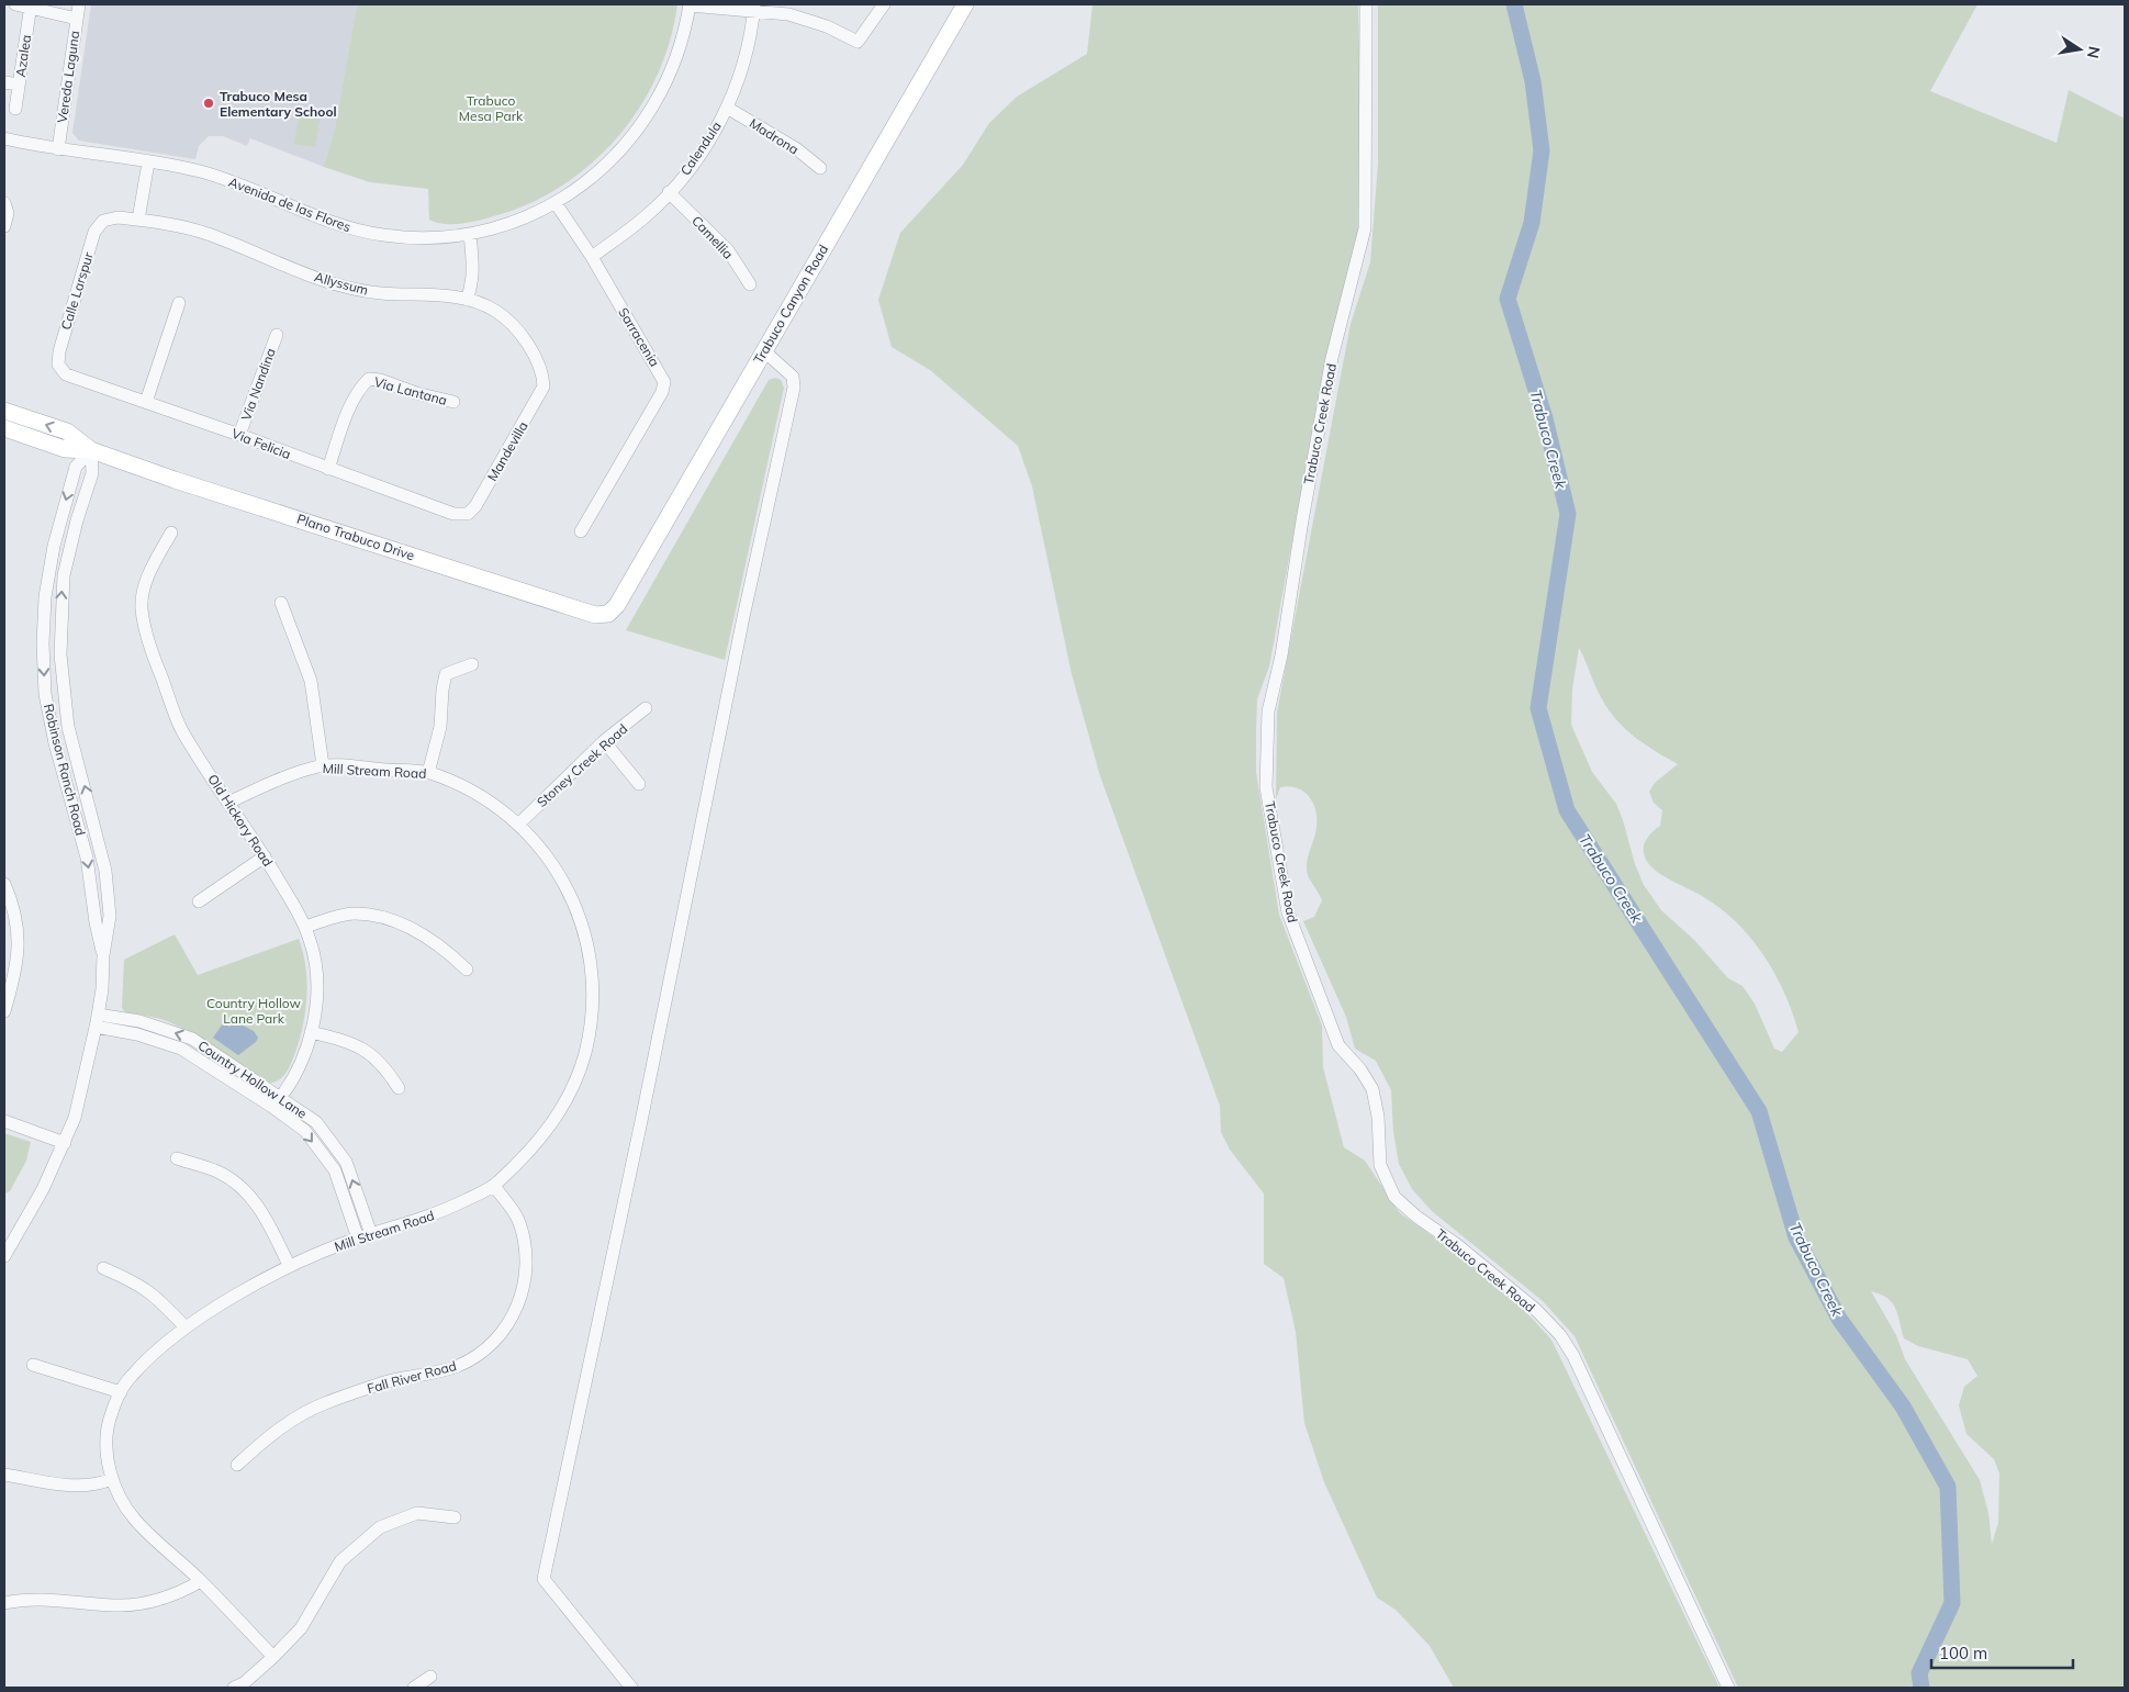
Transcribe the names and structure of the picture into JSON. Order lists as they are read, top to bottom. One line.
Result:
{"streets":{"main road":["Trabuco Canyon Road","Plano Trabuco Drive"],"street":["Azalea","Vereda Laguna","Madrona","Calendula","Avenida de las Flores","Camellia","Allyssum","Calle Larspur","Sarracenia","Via Nandina","Via Lantana","Trabuco Creek Road","Via Felicia","Mandevilla","Stoney Creek Road","Robinson Ranch Road","Mill Stream Road","Old Hickory Road","Country Hollow Lane","Fall River Road"]},"crossings":[["Vereda Laguna","Avenida de las Flores"],["Madrona","Calendula"],["Calendula","Camellia"],["Calendula","Sarracenia"],["Avenida de las Flores","Sarracenia"],["Allyssum","Calle Larspur"],["Allyssum","Mandevilla"],["Calle Larspur","Via Felicia"],["Trabuco Canyon Road","Plano Trabuco Drive"],["Via Nandina","Via Felicia"],["Via Lantana","Via Felicia"],["Via Felicia","Mandevilla"],["Plano Trabuco Drive","Robinson Ranch Road"],["Stoney Creek Road","Mill Stream Road"],["Robinson Ranch Road","Country Hollow Lane"],["Mill Stream Road","Old Hickory Road"],["Mill Stream Road","Country Hollow Lane"],["Mill Stream Road","Fall River Road"],["Old Hickory Road","Country Hollow Lane"]],"water":["Trabuco Creek"],"parks":["Trabuco Mesa Park","Country Hollow Lane Park"],"places":["Trabuco Mesa Elementary School"],"scale_bar":"100 m","north":"right"}
